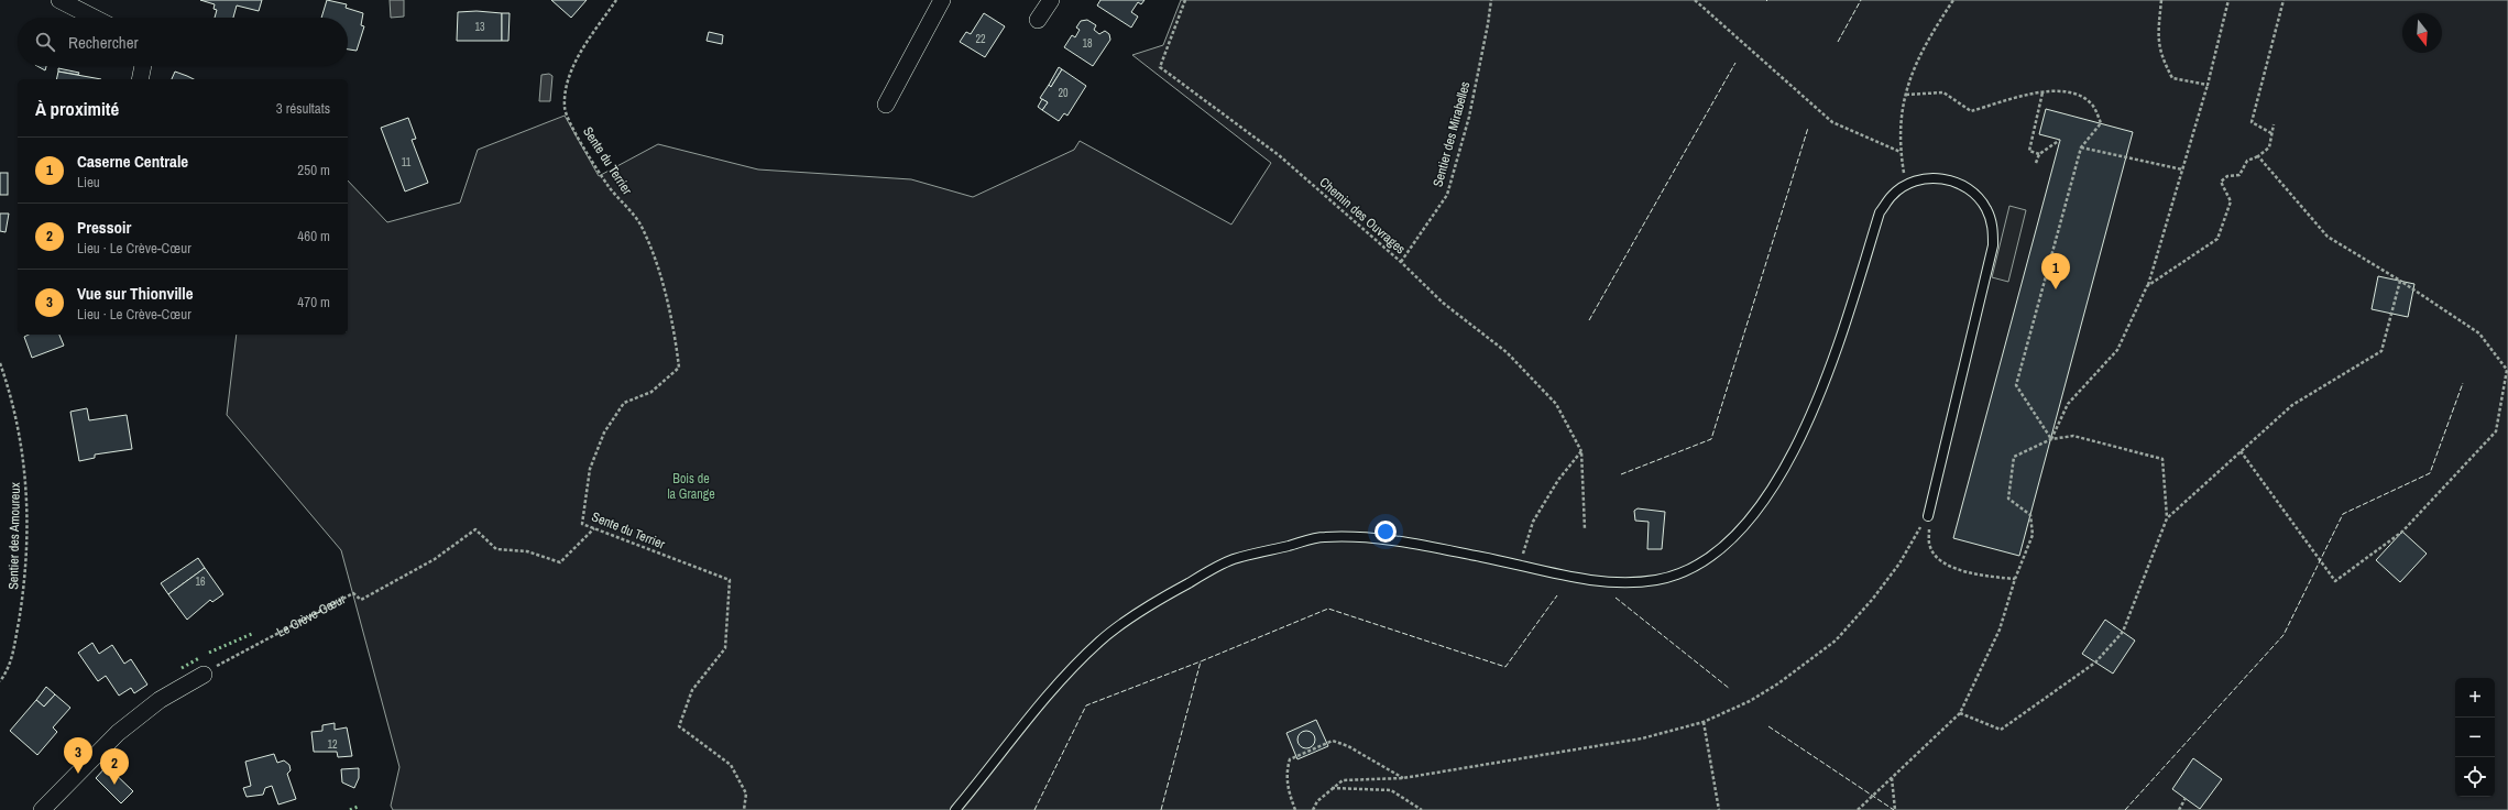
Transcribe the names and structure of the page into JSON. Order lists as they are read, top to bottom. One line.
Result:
{"streets":{"path":["Sentier des Mirabelles","Sente du Terrier","Chemin des Ouvrages","Sentier des Amoureux","Le Crève-Cœur"]},"crossings":[["Sentier des Mirabelles","Chemin des Ouvrages"],["Sente du Terrier","Le Crève-Cœur"]],"parks":["Bois de la Grange"],"house_numbers":["13","22","18","20","11","16","12"],"north":"bottom","page":{"search":"Rechercher","heading":["À proximité","3 résultats"],"list":[{"mark":"1","name":"Caserne Centrale","note":"Lieu","value":"250 m"},{"mark":"2","name":"Pressoir","note":"Lieu · Le Crève-Cœur","value":"460 m"},{"mark":"3","name":"Vue sur Thionville","note":"Lieu · Le Crève-Cœur","value":"470 m"}],"pins":["1","3","2"],"map_buttons":["+","−"]}}
